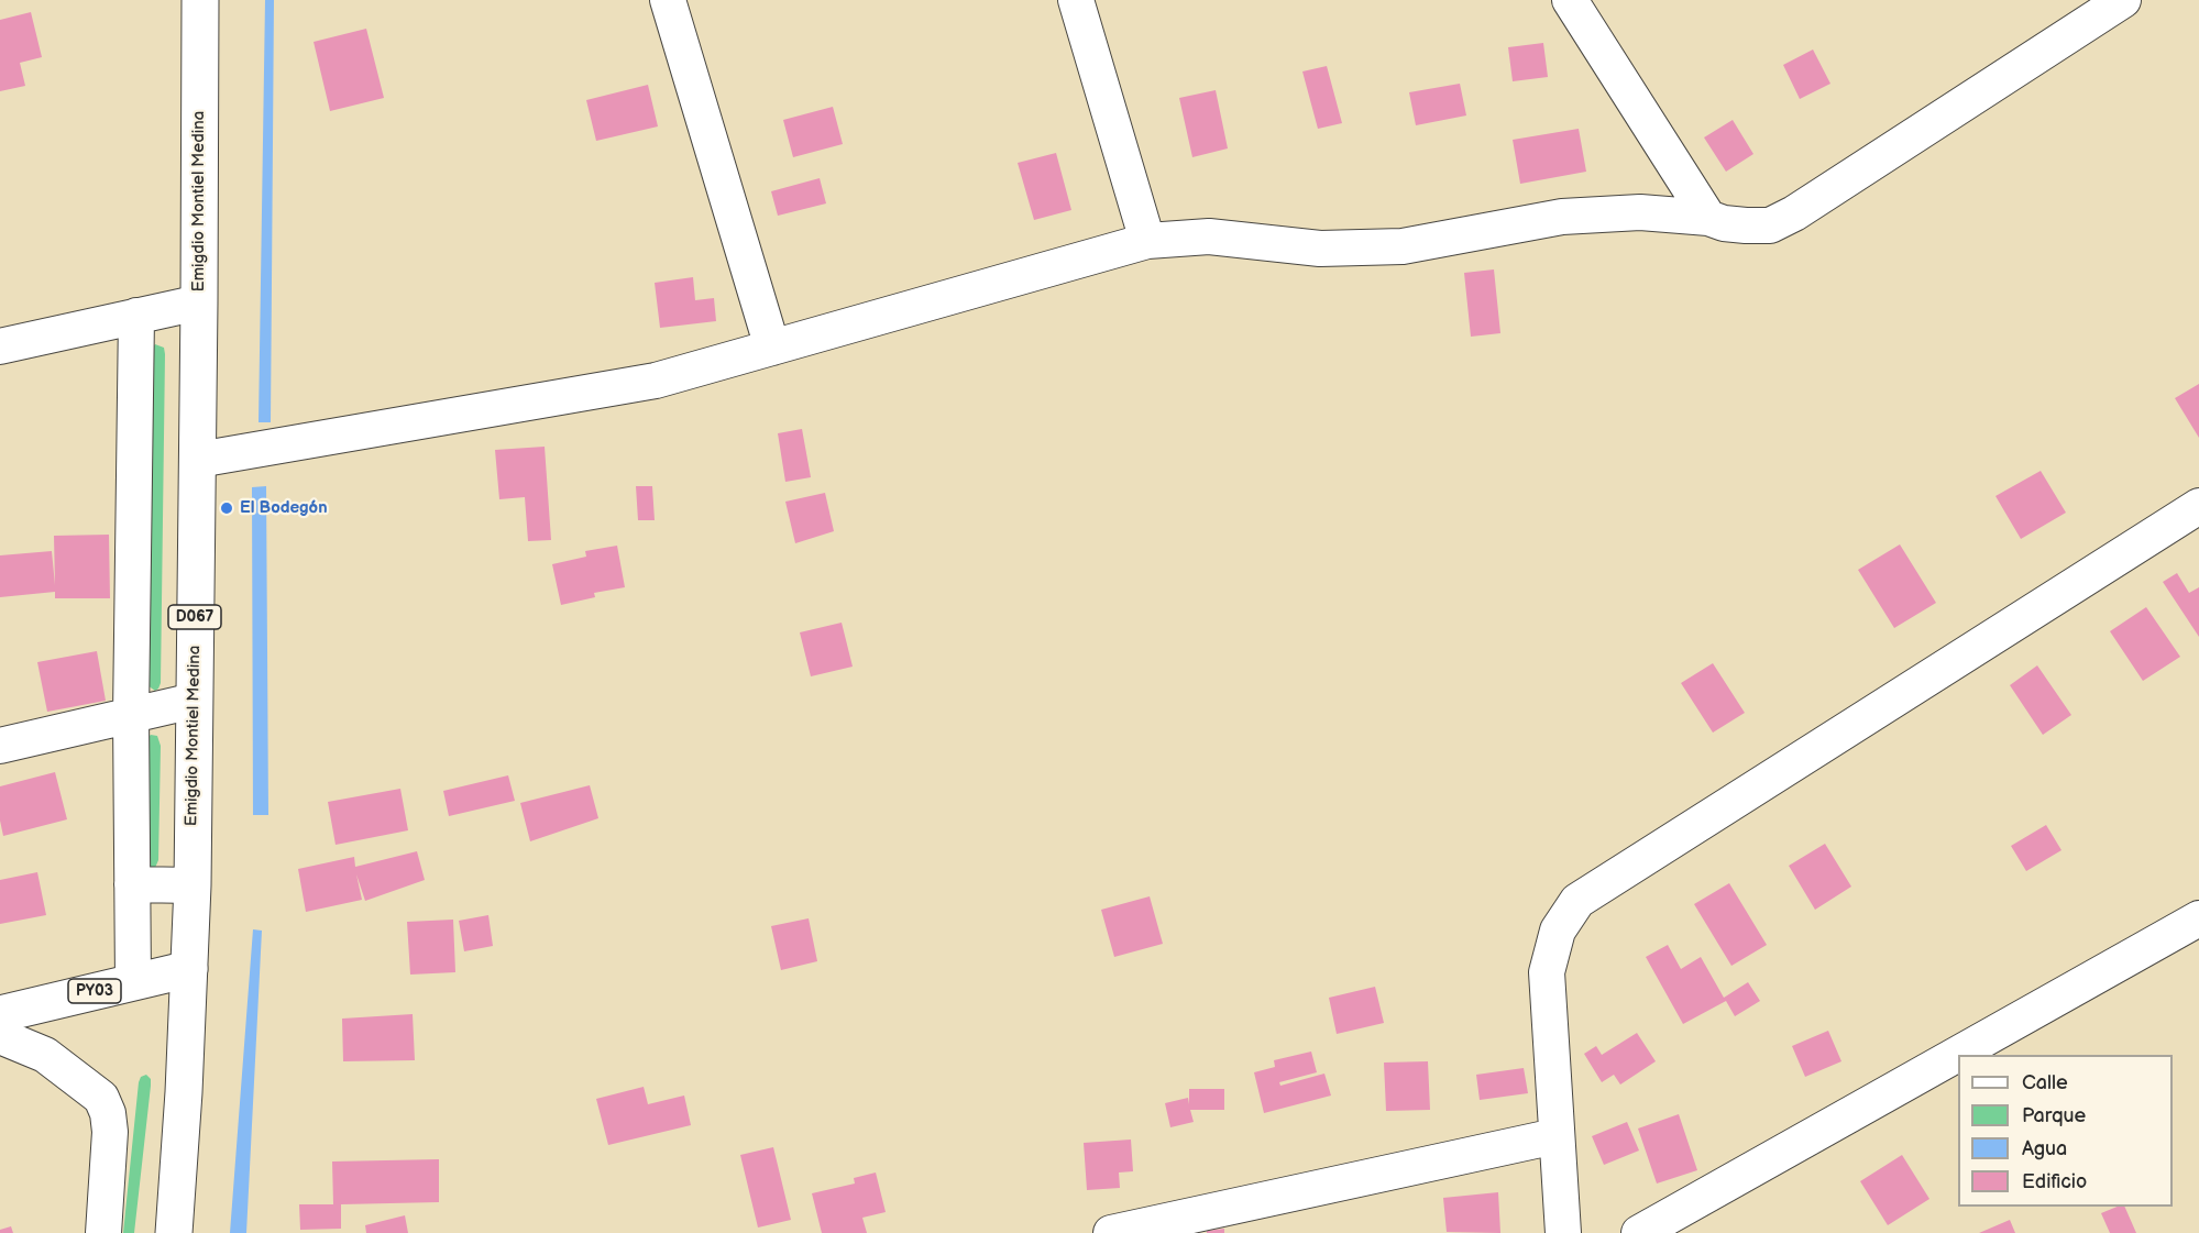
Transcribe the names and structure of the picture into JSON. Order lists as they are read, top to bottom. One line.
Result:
{"streets":{"main road":["Emigdio Montiel Medina","D067","PY03"]},"crossings":[["Emigdio Montiel Medina","PY03"]],"places":["El Bodegón"],"legend":["Calle","Parque","Agua","Edificio"]}
